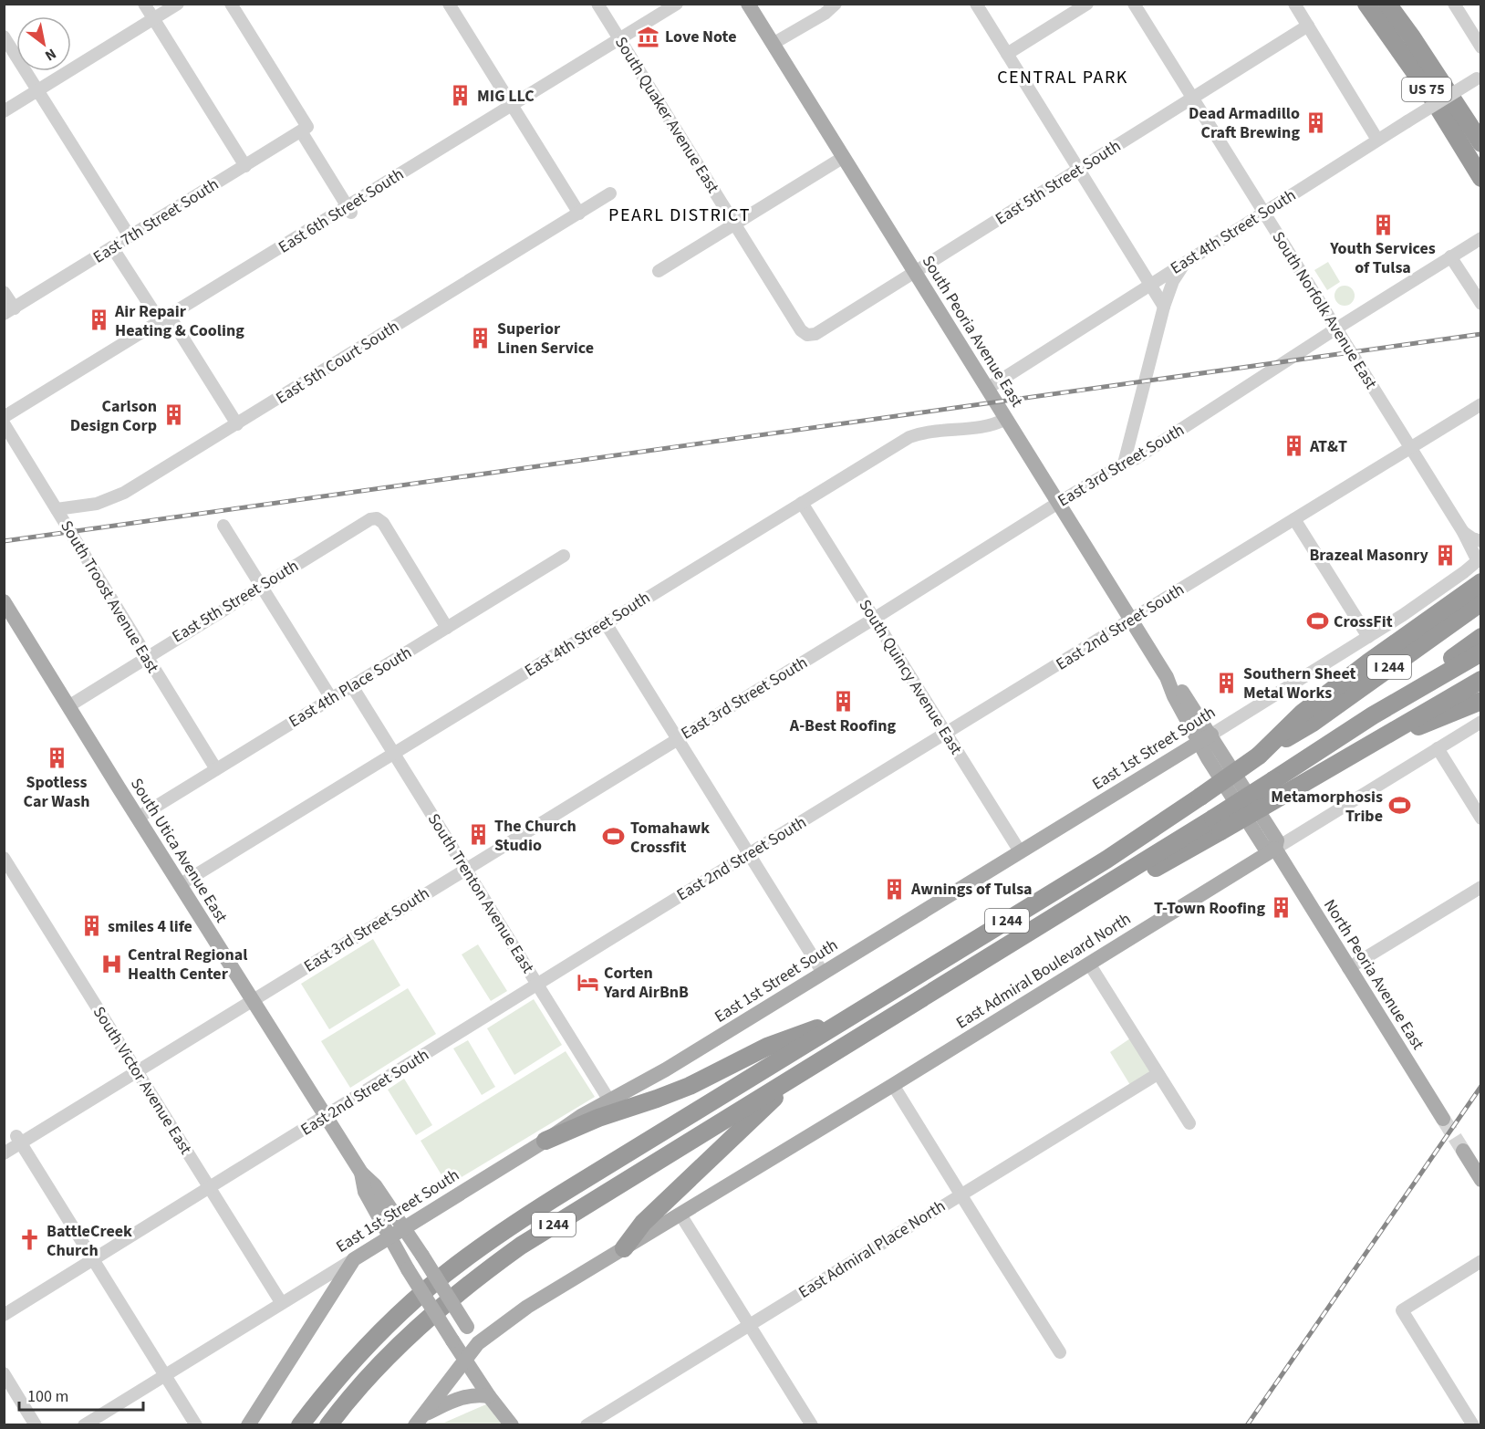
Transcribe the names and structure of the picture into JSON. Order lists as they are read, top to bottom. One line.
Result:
{"streets":{"highway":["US 75","I 244"],"main road":["South Peoria Avenue East","East 1st Street South","South Utica Avenue East","East Admiral Boulevard North","North Peoria Avenue East"],"street":["South Quaker Avenue East","East 5th Street South","East 6th Street South","East 7th Street South","East 4th Street South","South Norfolk Avenue East","East 5th Court South","East 3rd Street South","South Troost Avenue East","East 2nd Street South","South Quincy Avenue East","East 4th Place South","South Trenton Avenue East","South Victor Avenue East","East Admiral Place North"]},"crossings":[["South Quaker Avenue East","East 5th Street South"],["South Quaker Avenue East","East 6th Street South"],["East 5th Street South","South Norfolk Avenue East"],["East 5th Street South","South Peoria Avenue East"],["East 5th Street South","South Troost Avenue East"],["East 5th Street South","East 4th Place South"],["East 5th Street South","South Utica Avenue East"],["East 4th Street South","South Norfolk Avenue East"],["East 4th Street South","South Peoria Avenue East"],["East 4th Street South","South Quincy Avenue East"],["East 4th Street South","South Utica Avenue East"],["East 4th Street South","South Trenton Avenue East"],["South Norfolk Avenue East","East 3rd Street South"],["South Norfolk Avenue East","East 2nd Street South"],["South Norfolk Avenue East","East 1st Street South"],["South Peoria Avenue East","East 3rd Street South"],["South Peoria Avenue East","East 2nd Street South"],["South Peoria Avenue East","East 1st Street South"],["South Peoria Avenue East","East Admiral Boulevard North"],["South Peoria Avenue East","North Peoria Avenue East"],["East 5th Court South","South Troost Avenue East"],["East 3rd Street South","South Quincy Avenue East"],["East 3rd Street South","South Utica Avenue East"],["East 3rd Street South","South Trenton Avenue East"],["East 3rd Street South","South Victor Avenue East"],["South Troost Avenue East","East 4th Place South"],["East 2nd Street South","South Quincy Avenue East"],["East 2nd Street South","South Utica Avenue East"],["East 2nd Street South","South Trenton Avenue East"],["East 2nd Street South","South Victor Avenue East"],["South Quincy Avenue East","East 1st Street South"],["East 4th Place South","South Utica Avenue East"],["East 4th Place South","South Trenton Avenue East"],["East 1st Street South","South Utica Avenue East"],["East 1st Street South","South Trenton Avenue East"],["East 1st Street South","South Victor Avenue East"],["South Utica Avenue East","East Admiral Boulevard North"],["East Admiral Boulevard North","North Peoria Avenue East"]],"districts":["CENTRAL PARK","PEARL DISTRICT"],"places":{"museum":["Love Note"],"building":["MIG LLC","Dead Armadillo Craft Brewing","Youth Services of Tulsa","Air Repair Heating & Cooling","Superior Linen Service","Carlson Design Corp","AT&T","Brazeal Masonry","Southern Sheet Metal Works","A-Best Roofing","Spotless Car Wash","The Church Studio","Awnings of Tulsa","T-Town Roofing","smiles 4 life"],"sports":["CrossFit","Metamorphosis Tribe","Tomahawk Crossfit"],"hospital":["Central Regional Health Center"],"hotel":["Corten Yard AirBnB"],"church":["BattleCreek Church"]},"scale_bar":"100 m","north":"bottom right"}
